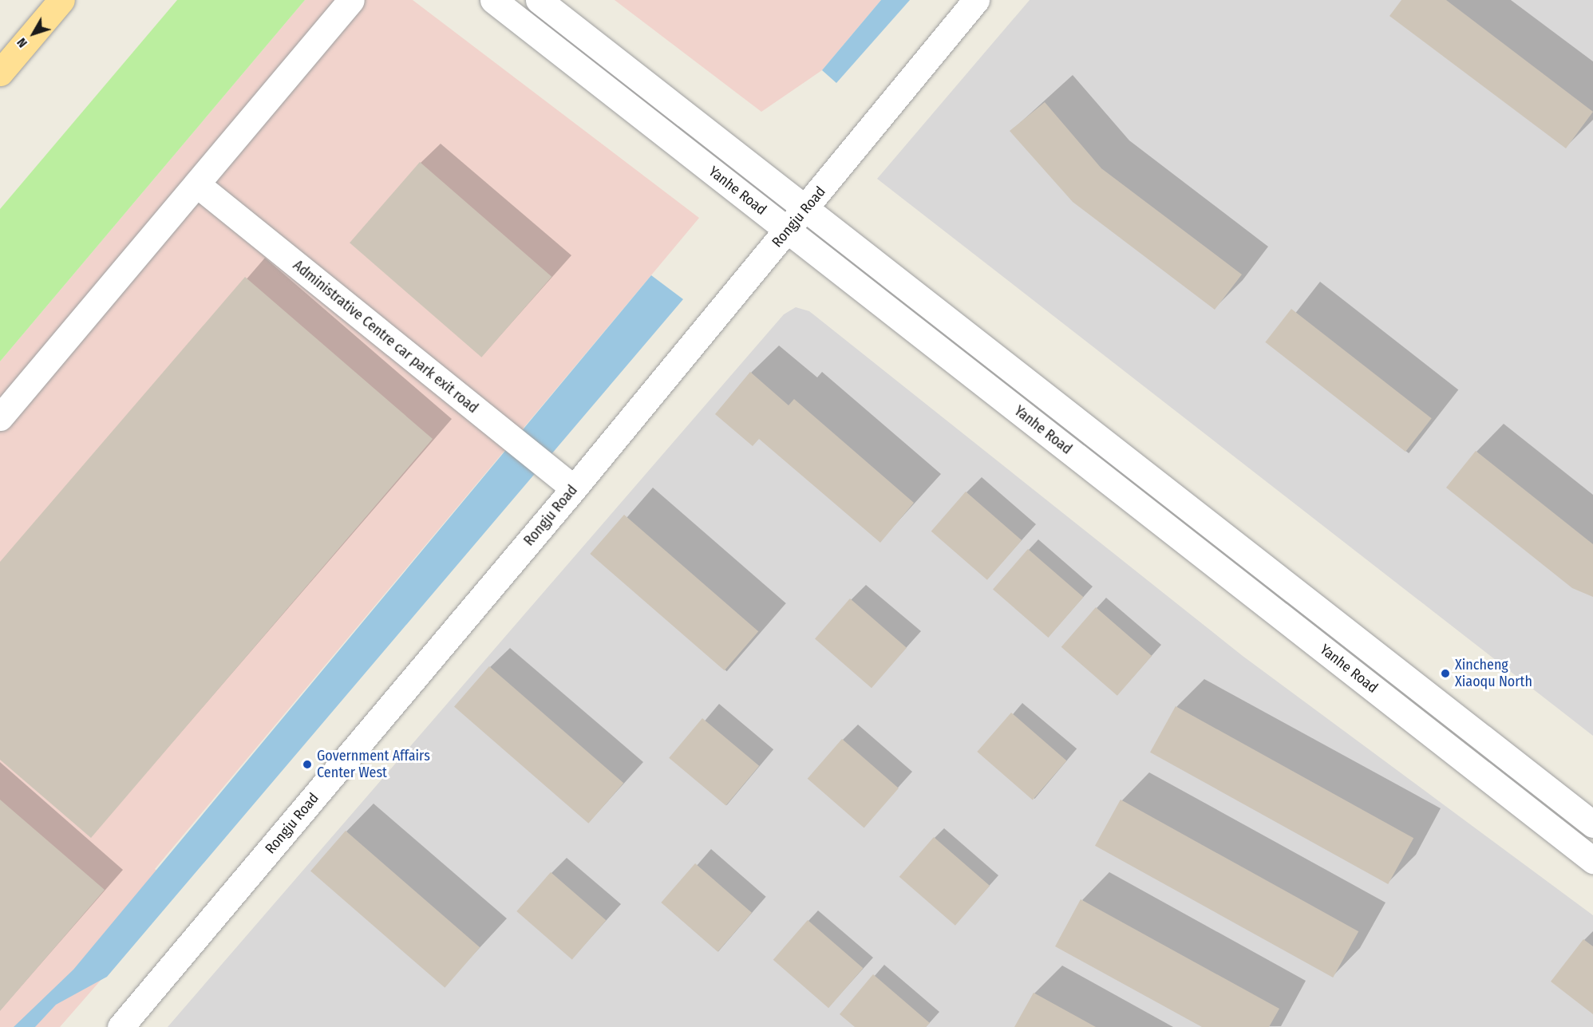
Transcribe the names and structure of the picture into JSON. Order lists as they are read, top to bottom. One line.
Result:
{"streets":{"street":["Yanhe Road","Rongju Road","Administrative Centre car park exit road"]},"crossings":[["Yanhe Road","Rongju Road"],["Rongju Road","Administrative Centre car park exit road"]],"places":["Xincheng Xiaoqu North","Government Affairs Center West"],"north":"bottom left"}
